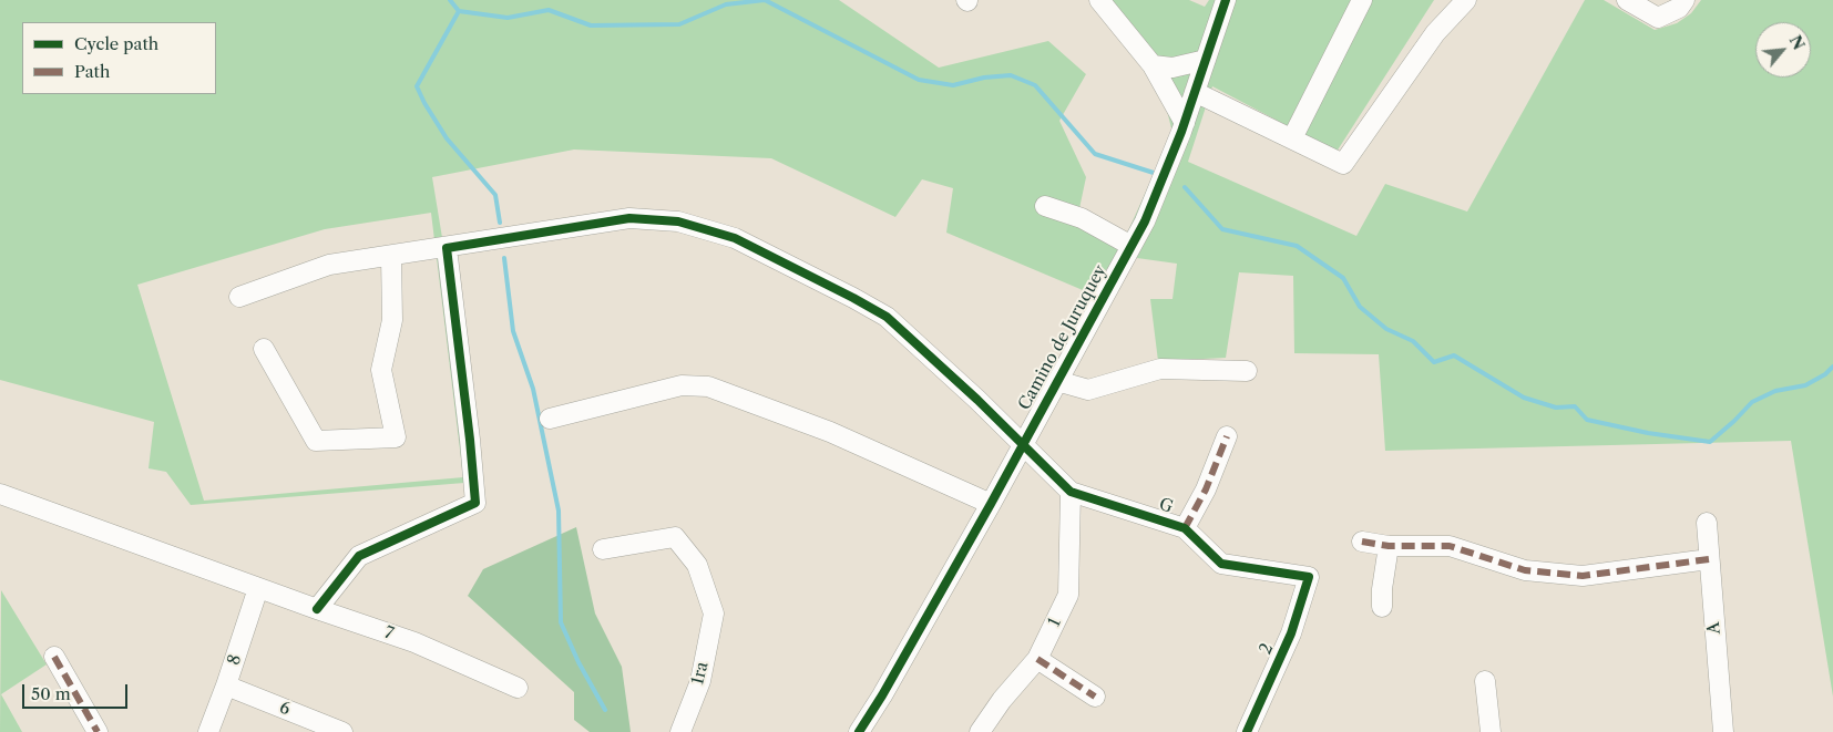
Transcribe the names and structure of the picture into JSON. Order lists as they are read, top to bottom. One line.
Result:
{"streets":{"street":["Camino de Juruquey","G","1","A","7","2","8","1ra","6"]},"crossings":[["Camino de Juruquey","G"],["G","1"],["G","2"],["7","8"],["8","6"]],"legend":["Cycle path","Path"],"scale_bar":"50 m","north":"top right"}
